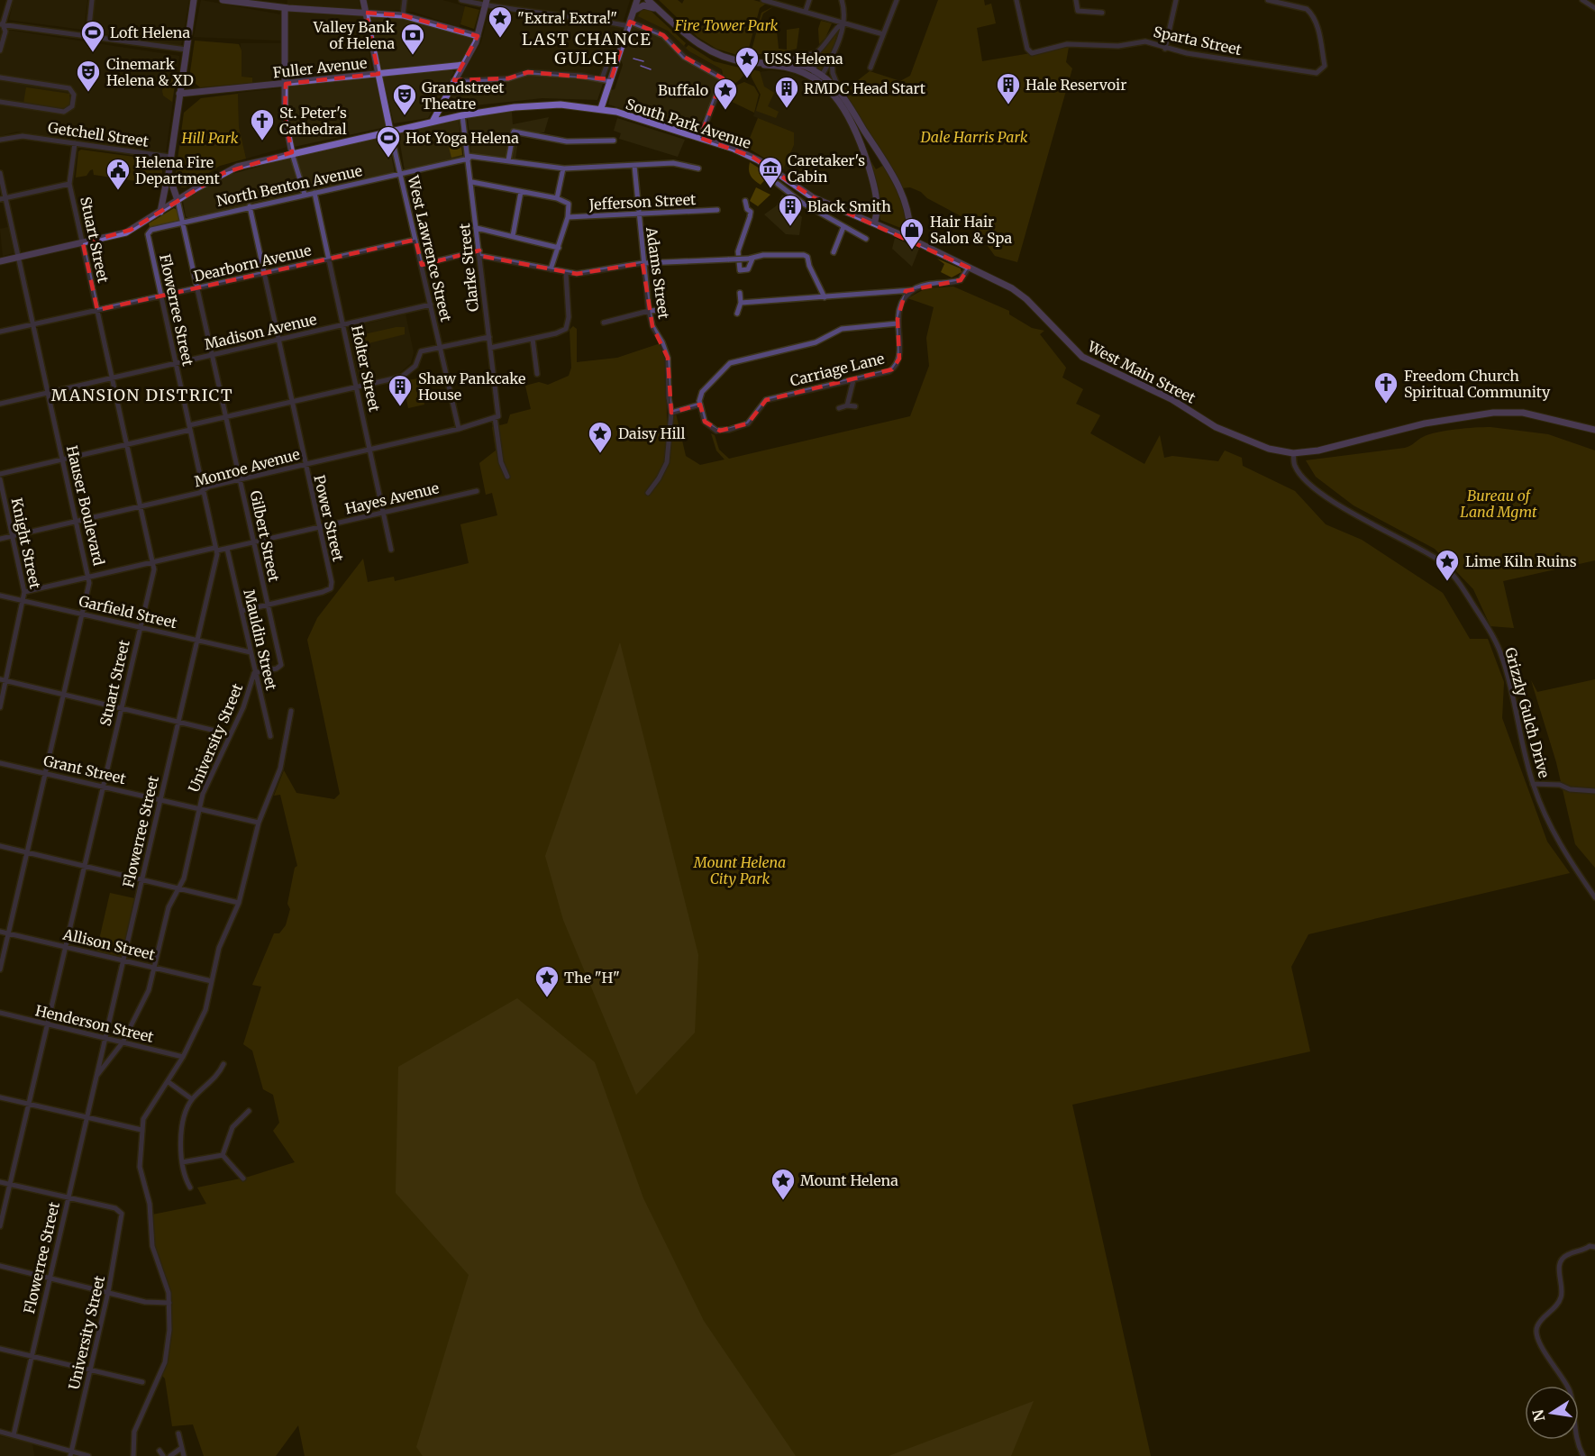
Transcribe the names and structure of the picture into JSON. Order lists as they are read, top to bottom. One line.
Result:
{"streets":{"street":["Sparta Street","Fuller Avenue","South Park Avenue","Getchell Street","North Benton Avenue","Jefferson Street","Stuart Street","West Lawrence Street","Dearborn Avenue","Clarke Street","Adams Street","Flowerree Street","Madison Avenue","Holter Street","Carriage Lane","West Main Street","Monroe Avenue","Hayes Avenue","Hauser Boulevard","Power Street","Gilbert Street","Knight Street","Garfield Street","Mauldin Street","Grizzly Gulch Drive","University Street","Grant Street","Allison Street","Henderson Street"]},"crossings":[["Fuller Avenue","West Lawrence Street"],["South Park Avenue","West Lawrence Street"],["South Park Avenue","Clarke Street"],["South Park Avenue","West Main Street"],["South Park Avenue","Gilbert Street"],["Getchell Street","Stuart Street"],["North Benton Avenue","West Lawrence Street"],["North Benton Avenue","Clarke Street"],["North Benton Avenue","Adams Street"],["North Benton Avenue","Flowerree Street"],["North Benton Avenue","Holter Street"],["North Benton Avenue","Power Street"],["North Benton Avenue","Gilbert Street"],["Jefferson Street","Adams Street"],["Stuart Street","Dearborn Avenue"],["Stuart Street","Madison Avenue"],["Stuart Street","Monroe Avenue"],["Stuart Street","Hayes Avenue"],["Stuart Street","Garfield Street"],["Stuart Street","Grant Street"],["Stuart Street","Allison Street"],["Stuart Street","Henderson Street"],["West Lawrence Street","Dearborn Avenue"],["West Lawrence Street","Madison Avenue"],["West Lawrence Street","Monroe Avenue"],["Dearborn Avenue","Flowerree Street"],["Dearborn Avenue","Holter Street"],["Dearborn Avenue","Hauser Boulevard"],["Dearborn Avenue","Power Street"],["Dearborn Avenue","Gilbert Street"],["Clarke Street","Monroe Avenue"],["Flowerree Street","Madison Avenue"],["Flowerree Street","Monroe Avenue"],["Flowerree Street","Hayes Avenue"],["Flowerree Street","Garfield Street"],["Flowerree Street","University Street"],["Flowerree Street","Grant Street"],["Flowerree Street","Allison Street"],["Flowerree Street","Henderson Street"],["Madison Avenue","Holter Street"],["Madison Avenue","Hauser Boulevard"],["Madison Avenue","Power Street"],["Madison Avenue","Gilbert Street"],["Holter Street","Monroe Avenue"],["Holter Street","Hayes Avenue"],["West Main Street","Grizzly Gulch Drive"],["Monroe Avenue","Hauser Boulevard"],["Monroe Avenue","Power Street"],["Monroe Avenue","Gilbert Street"],["Monroe Avenue","Knight Street"],["Hayes Avenue","Hauser Boulevard"],["Hayes Avenue","Power Street"],["Hayes Avenue","Gilbert Street"],["Hayes Avenue","Knight Street"],["Hayes Avenue","Mauldin Street"],["Hauser Boulevard","Garfield Street"],["Hauser Boulevard","Grant Street"],["Hauser Boulevard","Allison Street"],["Power Street","Gilbert Street"],["Gilbert Street","University Street"],["Knight Street","Garfield Street"],["Garfield Street","Mauldin Street"],["Mauldin Street","University Street"],["University Street","Grant Street"],["University Street","Allison Street"],["University Street","Henderson Street"]],"districts":["LAST CHANCE GULCH","MANSION DISTRICT"],"parks":["Fire Tower Park","Dale Harris Park","Hill Park","Bureau of Land Mgmt","Mount Helena City Park"],"places":{"place":["\"Extra! Extra!\"","USS Helena","Buffalo","Daisy Hill","Lime Kiln Ruins","The \"H\"","Mount Helena"],"sports":["Loft Helena","Hot Yoga Helena"],"bank":["Valley Bank of Helena"],"theatre":["Cinemark Helena & XD","Grandstreet Theatre"],"building":["Hale Reservoir","RMDC Head Start","Black Smith","Shaw Pankcake House"],"church":["St. Peter's Cathedral","Freedom Church Spiritual Community"],"museum":["Caretaker's Cabin"],"public building":["Helena Fire Department"],"shop":["Hair Hair Salon & Spa"]},"north":"left"}
